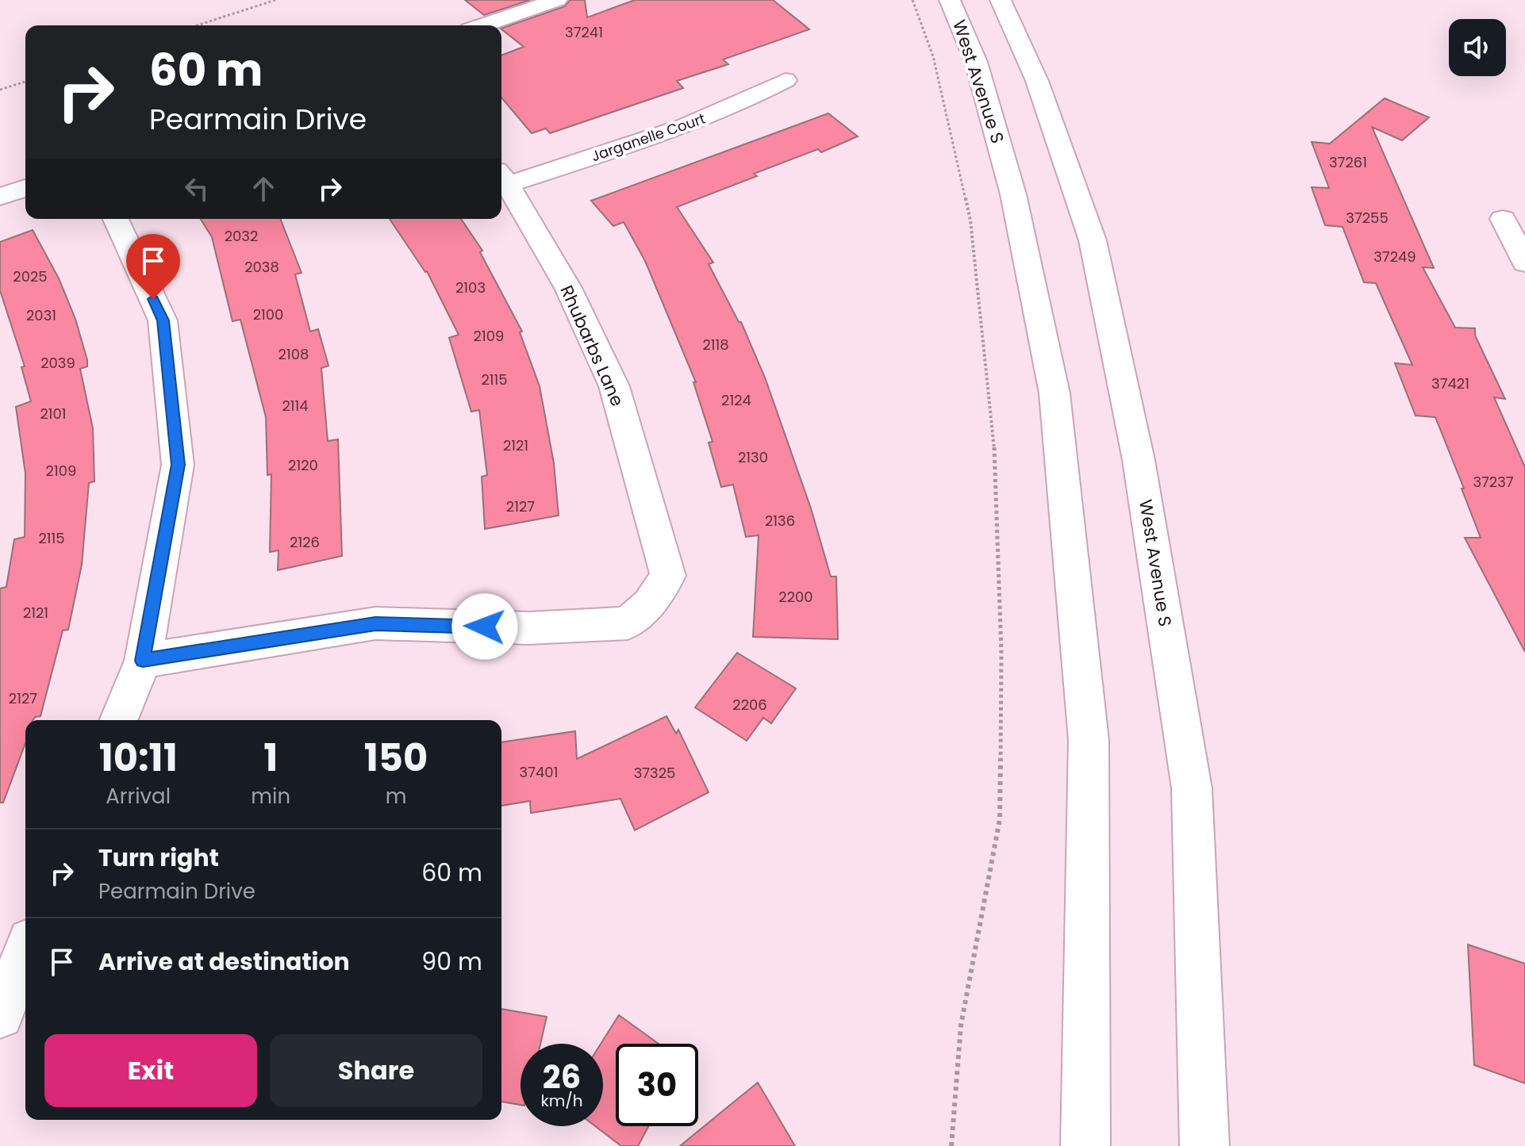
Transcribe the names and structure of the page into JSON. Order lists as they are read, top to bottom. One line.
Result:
{"streets":{"street":["West Avenue S","Jarganelle Court","Rhubarbs Lane"]},"crossings":[["Jarganelle Court","Rhubarbs Lane"]],"house_numbers":["37241","37261","37255","2032","37249","2038","2025","2103","2100","2031","2109","2118","2108","2039","2115","37421","2124","2114","2101","2121","2130","2120","2109","37237","2127","2136","2115","2126","2200","2121","2127","2206","37401","37325"],"page":{"turn":["60 m","Pearmain Drive"],"eta":["10:11","Arrival","1","min","150","m"],"list":[{"name":"Turn right","note":"Pearmain Drive","value":"60 m"},{"name":"Arrive at destination","value":"90 m"}],"buttons":["Exit","Share"],"speed":"26 km/h","limit":"30"}}
